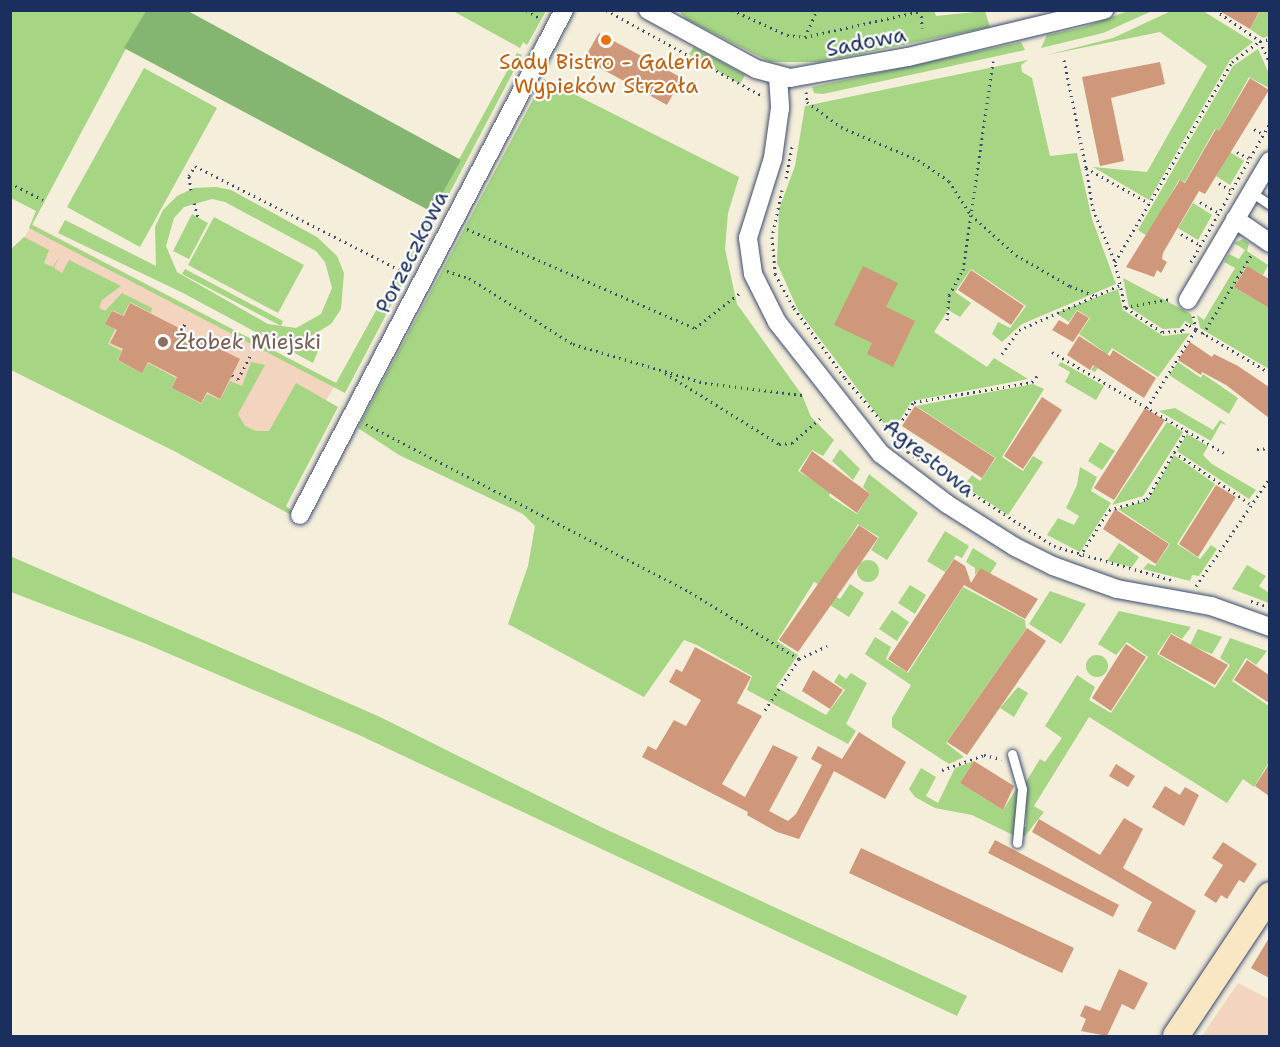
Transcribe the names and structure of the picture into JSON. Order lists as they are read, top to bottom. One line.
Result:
{"streets":{"street":["Sadowa","Porzeczkowa","Agrestowa"]},"crossings":[["Sadowa","Agrestowa"]],"places":["Sady Bistro - Galeria Wypieków Strzała","Żłobek Miejski"]}
